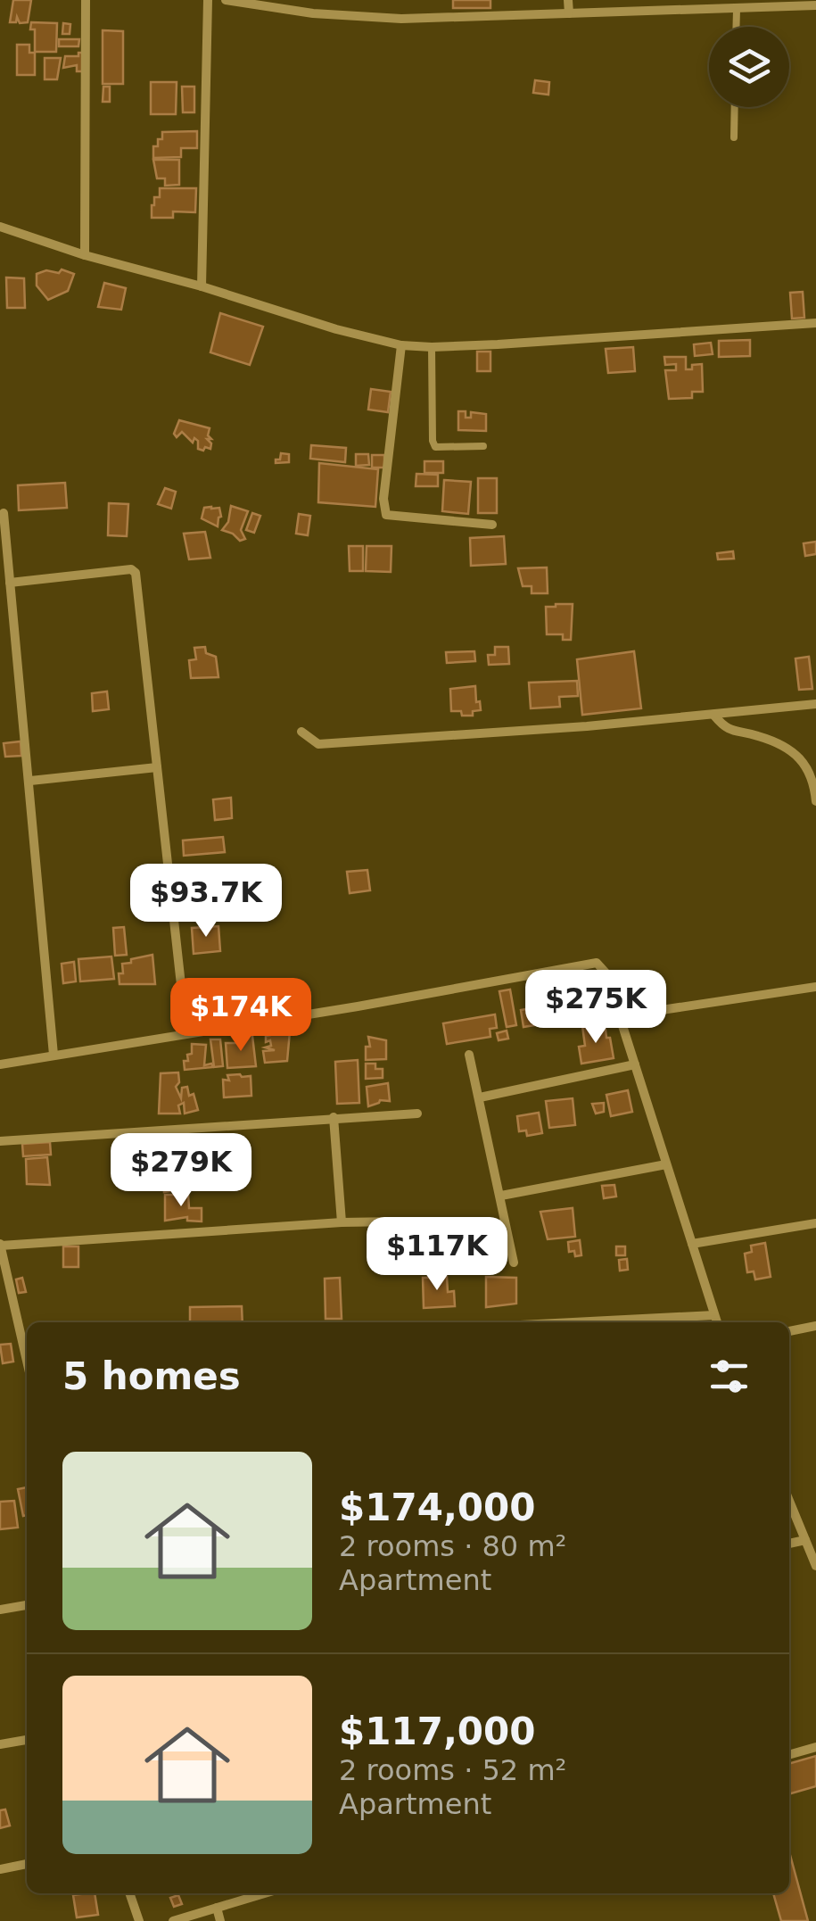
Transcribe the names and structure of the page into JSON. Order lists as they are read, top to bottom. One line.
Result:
{"page":{"price":["$93.7K","$275K","$174K","$279K","$117K"],"heading":"5 homes","list":[{"name":"$174,000","note":"2 rooms · 80 m² · Apartment"},{"name":"$117,000","note":"2 rooms · 52 m² · Apartment"}]}}
